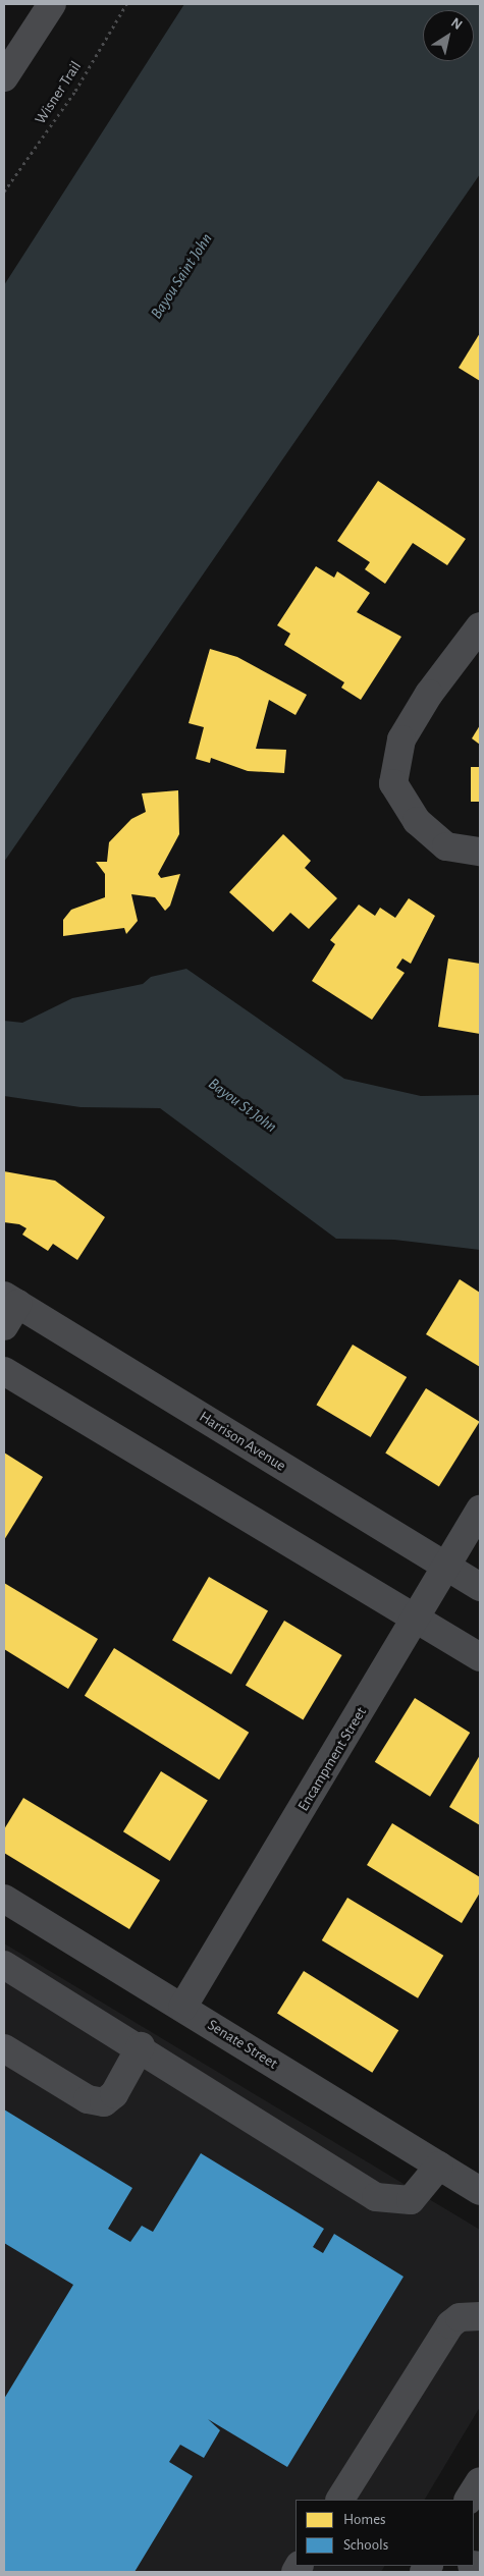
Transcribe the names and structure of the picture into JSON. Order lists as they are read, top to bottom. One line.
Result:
{"streets":{"street":["Harrison Avenue","Encampment Street","Senate Street"],"path":["Wisner Trail"]},"crossings":[["Harrison Avenue","Encampment Street"],["Encampment Street","Senate Street"]],"water":["Bayou Saint John","Bayou St John"],"legend":["Homes","Schools"],"north":"top right"}
